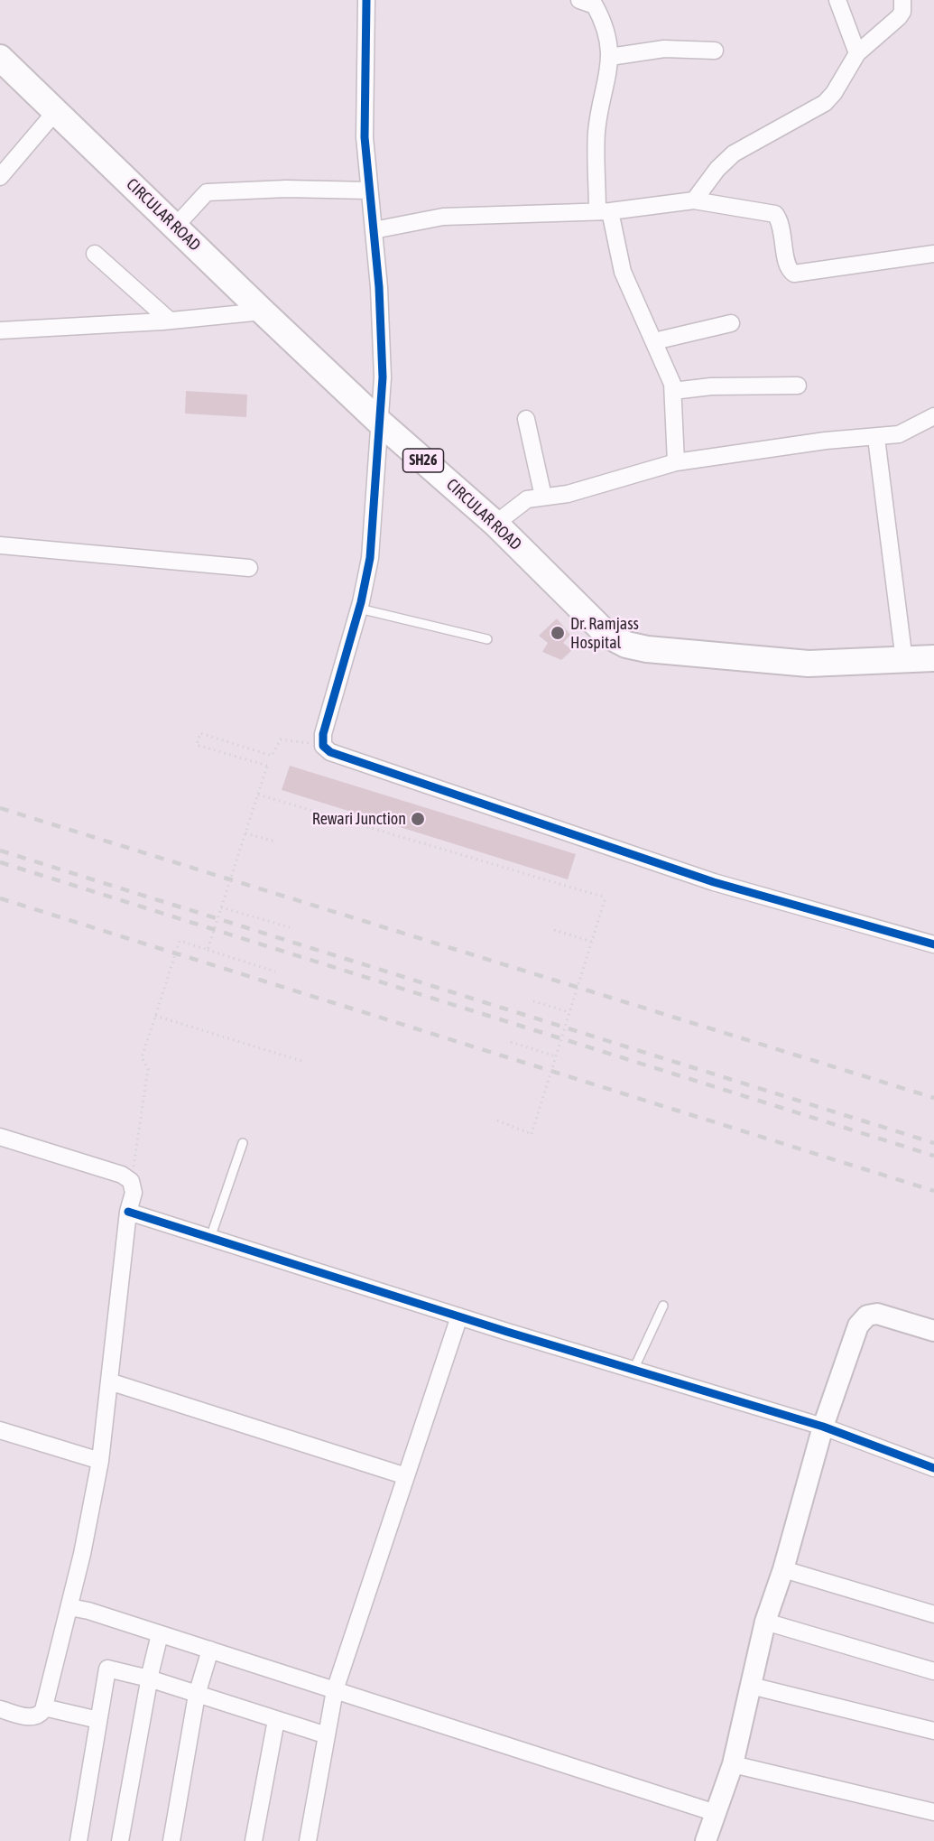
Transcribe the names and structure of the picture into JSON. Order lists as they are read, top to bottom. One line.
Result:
{"streets":{"main road":["CIRCULAR ROAD","SH26"]},"places":["Dr. Ramjass Hospital","Rewari Junction"]}
